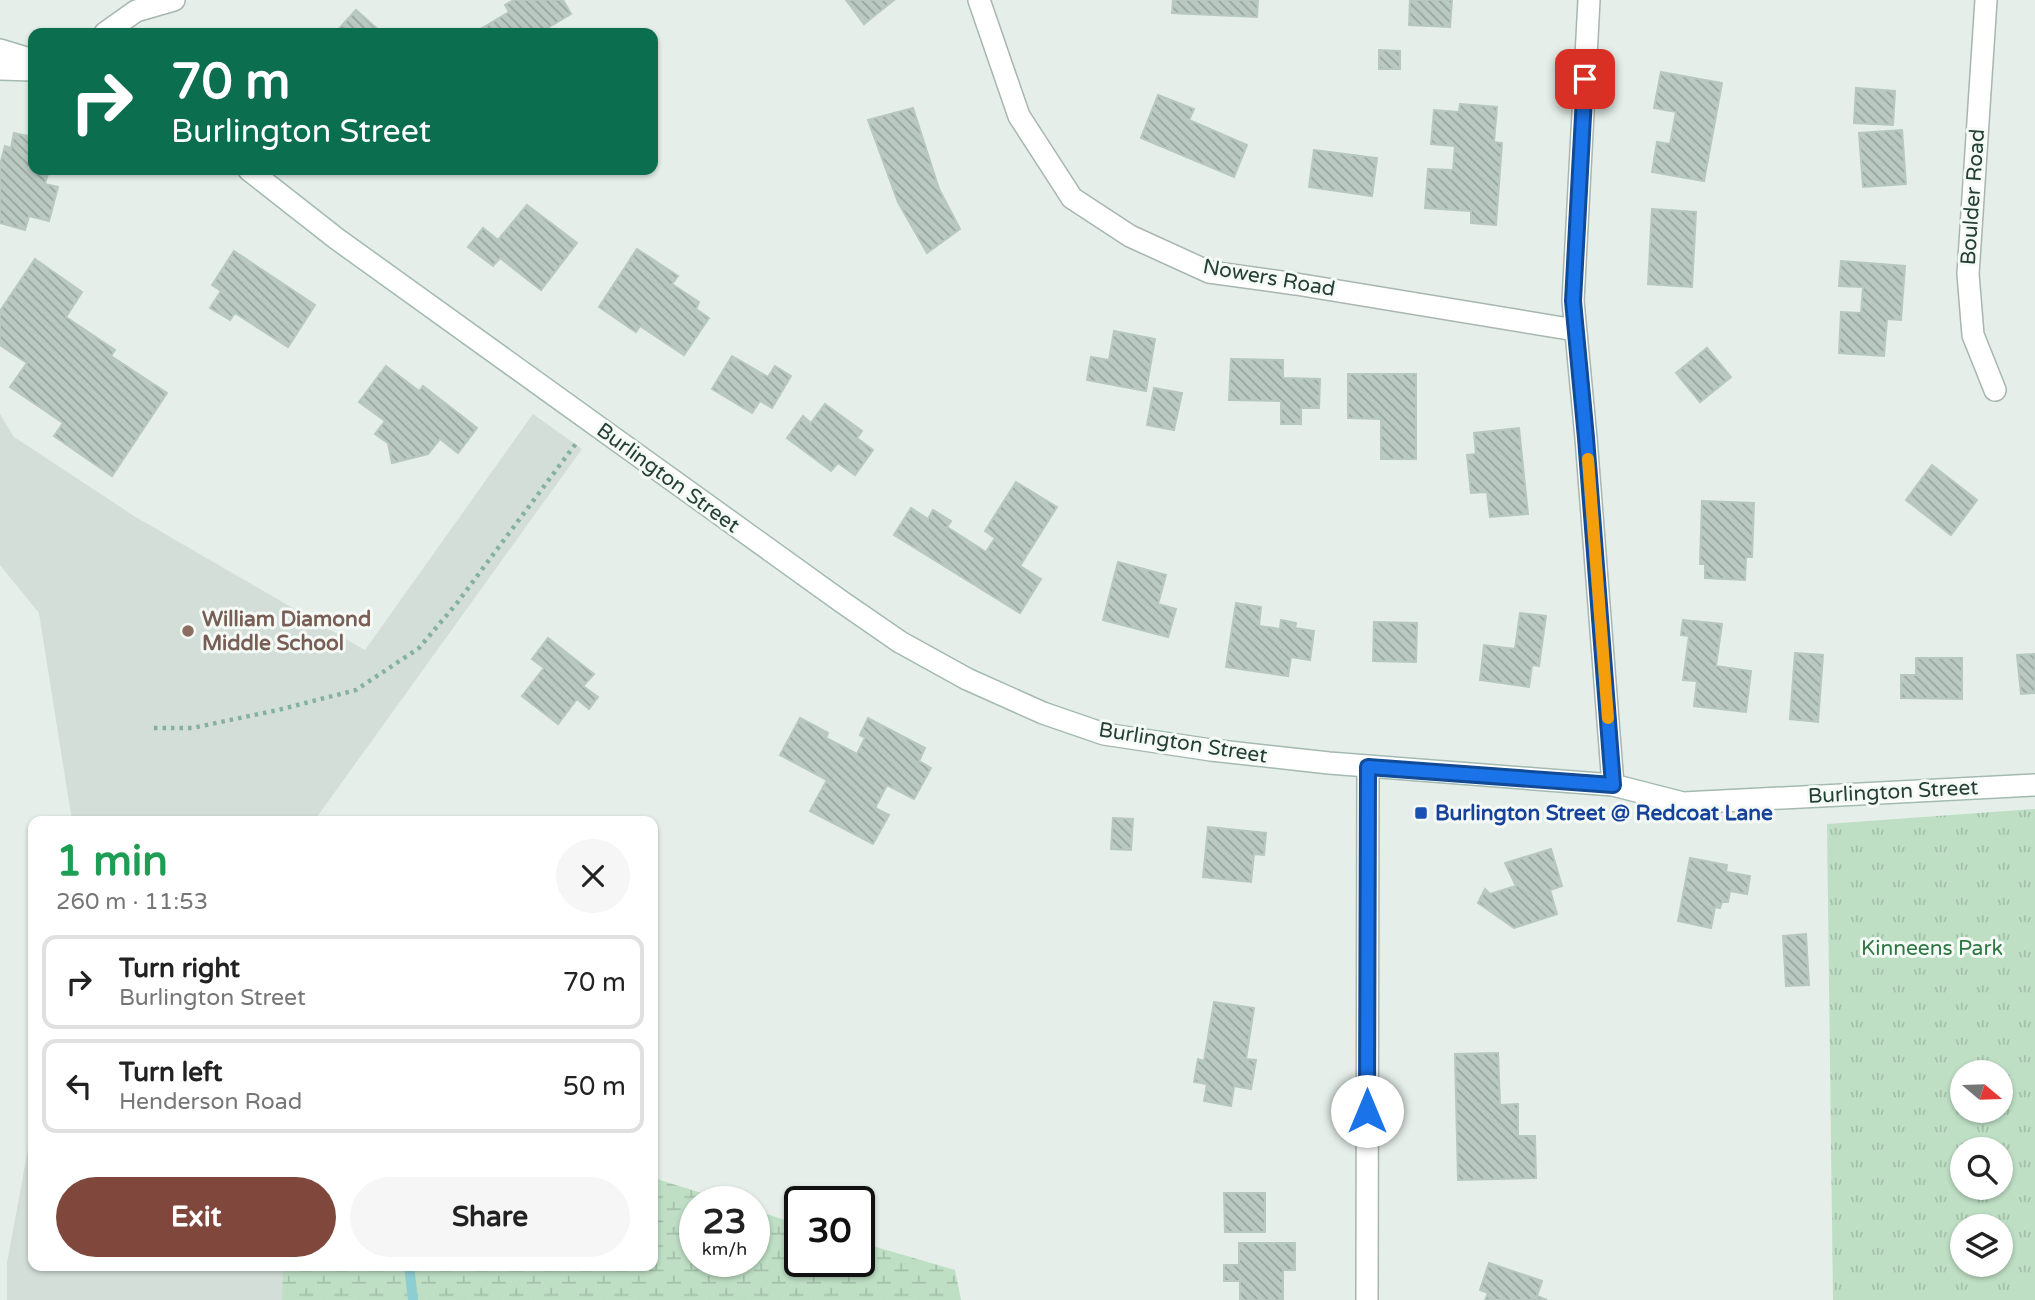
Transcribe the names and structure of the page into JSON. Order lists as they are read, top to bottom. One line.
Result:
{"streets":{"street":["Boulder Road","Nowers Road","Burlington Street"]},"parks":["Kinneens Park"],"places":{"other":["William Diamond Middle School"],"transit":["Burlington Street @ Redcoat Lane"]},"north":"right","page":{"turn":["70 m","Burlington Street"],"heading":["1 min","260 m · 11:53"],"list":[{"name":"Turn right","note":"Burlington Street","value":"70 m"},{"name":"Turn left","note":"Henderson Road","value":"50 m"}],"buttons":["Exit","Share"],"speed":"23 km/h","limit":"30"}}
